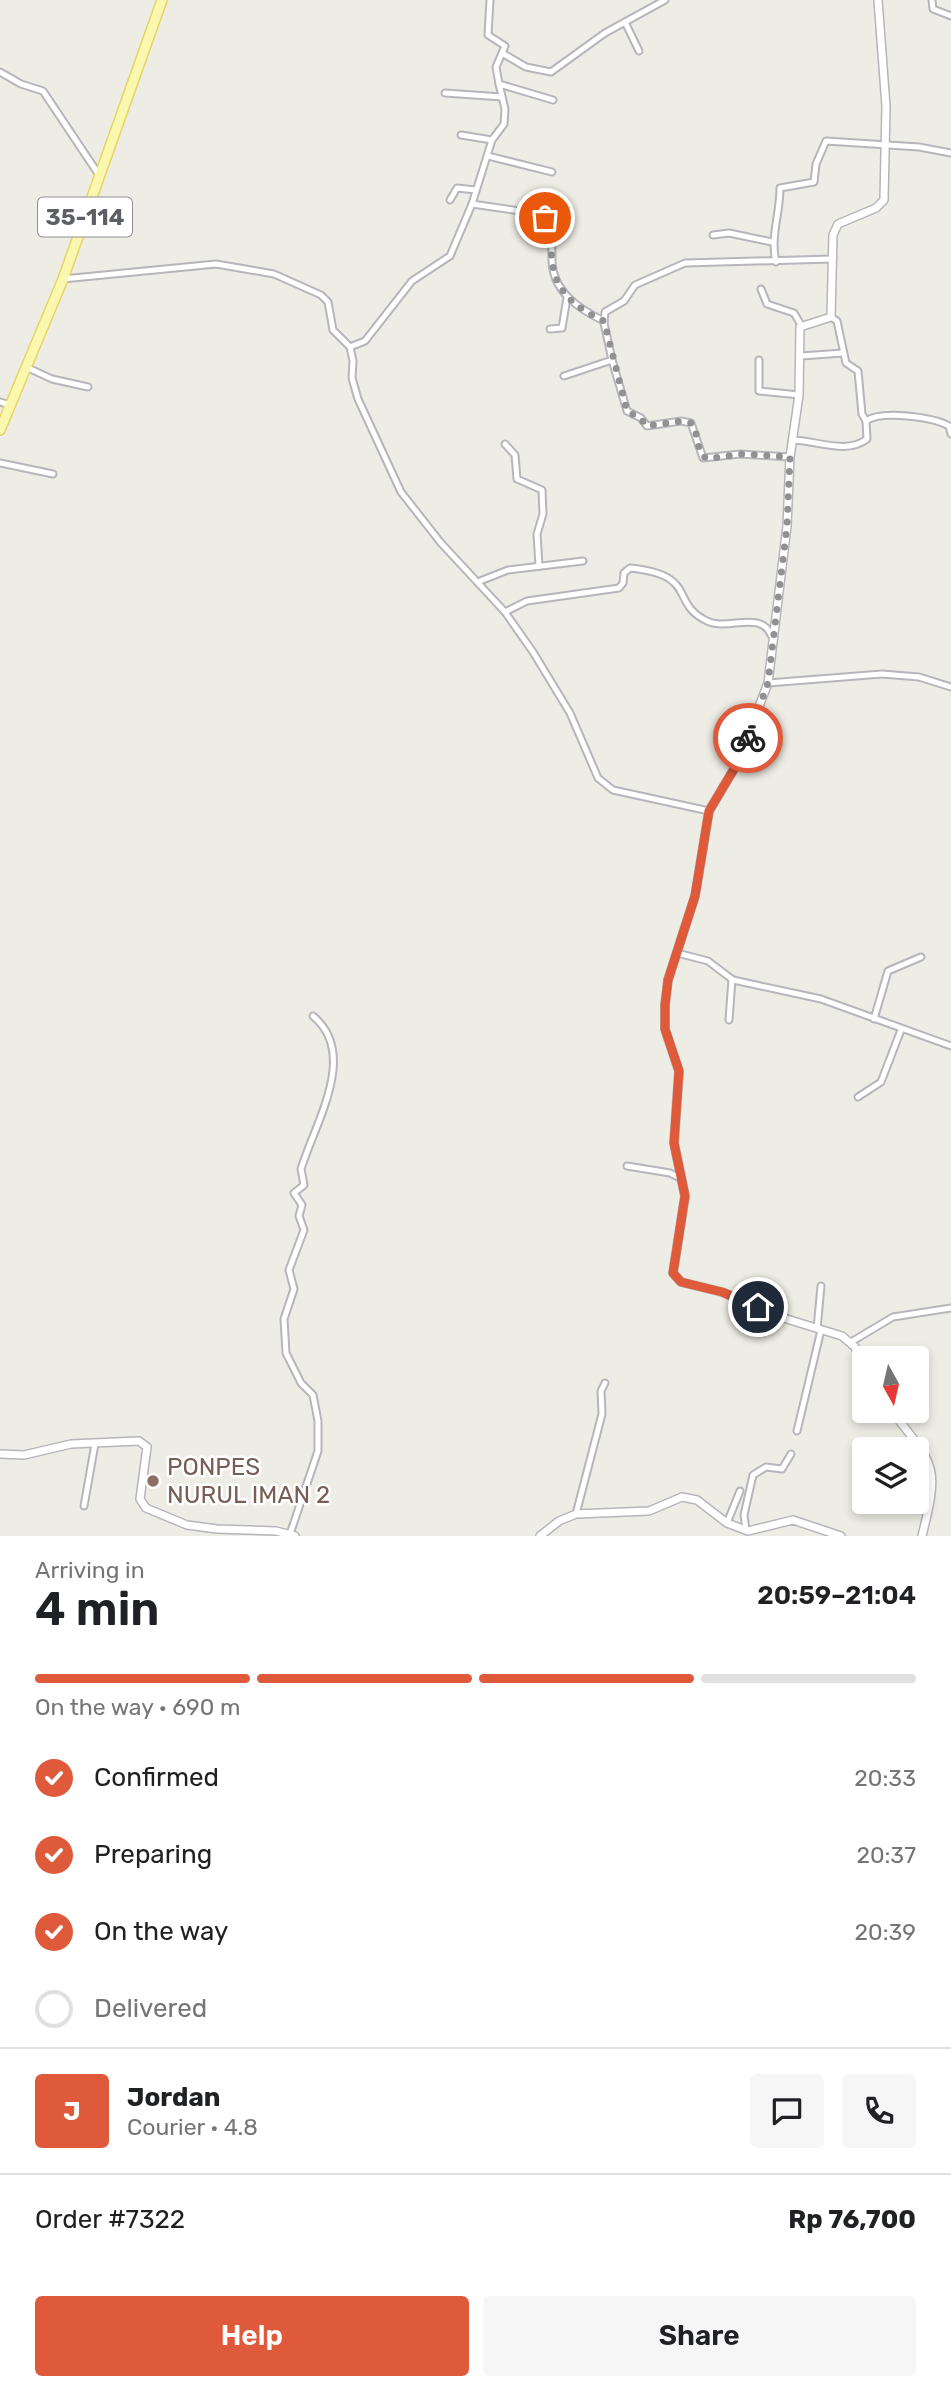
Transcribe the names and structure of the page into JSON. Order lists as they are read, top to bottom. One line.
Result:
{"streets":{"main road":["35-114"]},"places":["PONPES NURUL IMAN 2"],"north":"bottom","page":{"heading":["4 min","Arriving in","20:59–21:04"],"panel":["Jordan","Courier · 4.8","Order #7322","Rp 76,700"],"bar":"On the way · 690 m","list":[["Confirmed","20:33"],["Preparing","20:37"],["On the way","20:39"],"Delivered"],"round":"J","buttons":["Help","Share"]}}
